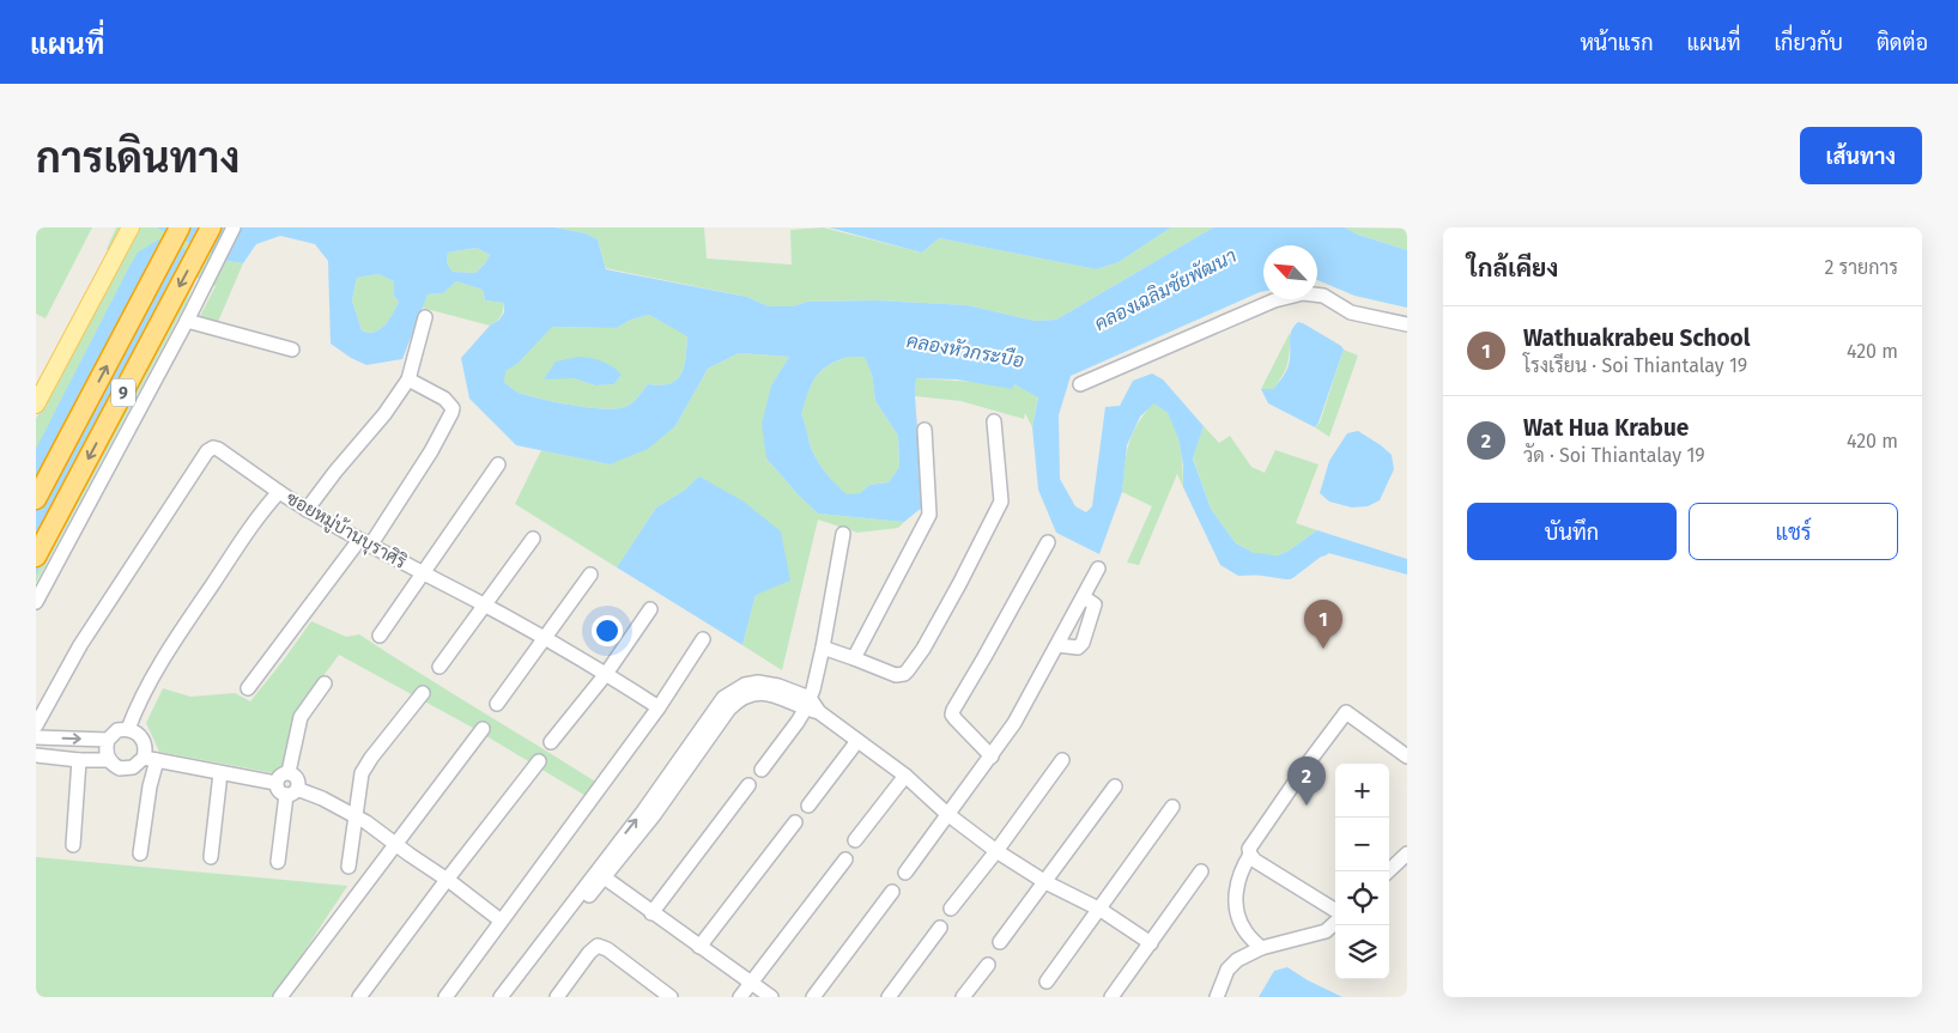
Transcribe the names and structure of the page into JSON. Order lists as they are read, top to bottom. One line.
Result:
{"streets":{"highway":["9"],"street":["ซอยหมู่บ้านบุราศิริ"]},"water":["คลองเฉลิมชัยพัฒนา","คลองหัวกระบือ"],"north":"top left","page":{"header":"แผนที่","nav":["หน้าแรก","แผนที่","เกี่ยวกับ","ติดต่อ"],"buttons":["เส้นทาง",["บันทึก","แชร์"]],"title":"การเดินทาง","heading":["ใกล้เคียง","2 รายการ"],"list":[{"mark":"1","name":"Wathuakrabeu School","note":"โรงเรียน · Soi Thiantalay 19","value":"420 m"},{"mark":"2","name":"Wat Hua Krabue","note":"วัด · Soi Thiantalay 19","value":"420 m"}],"pins":["1","2"],"map_buttons":["+","−"]}}
